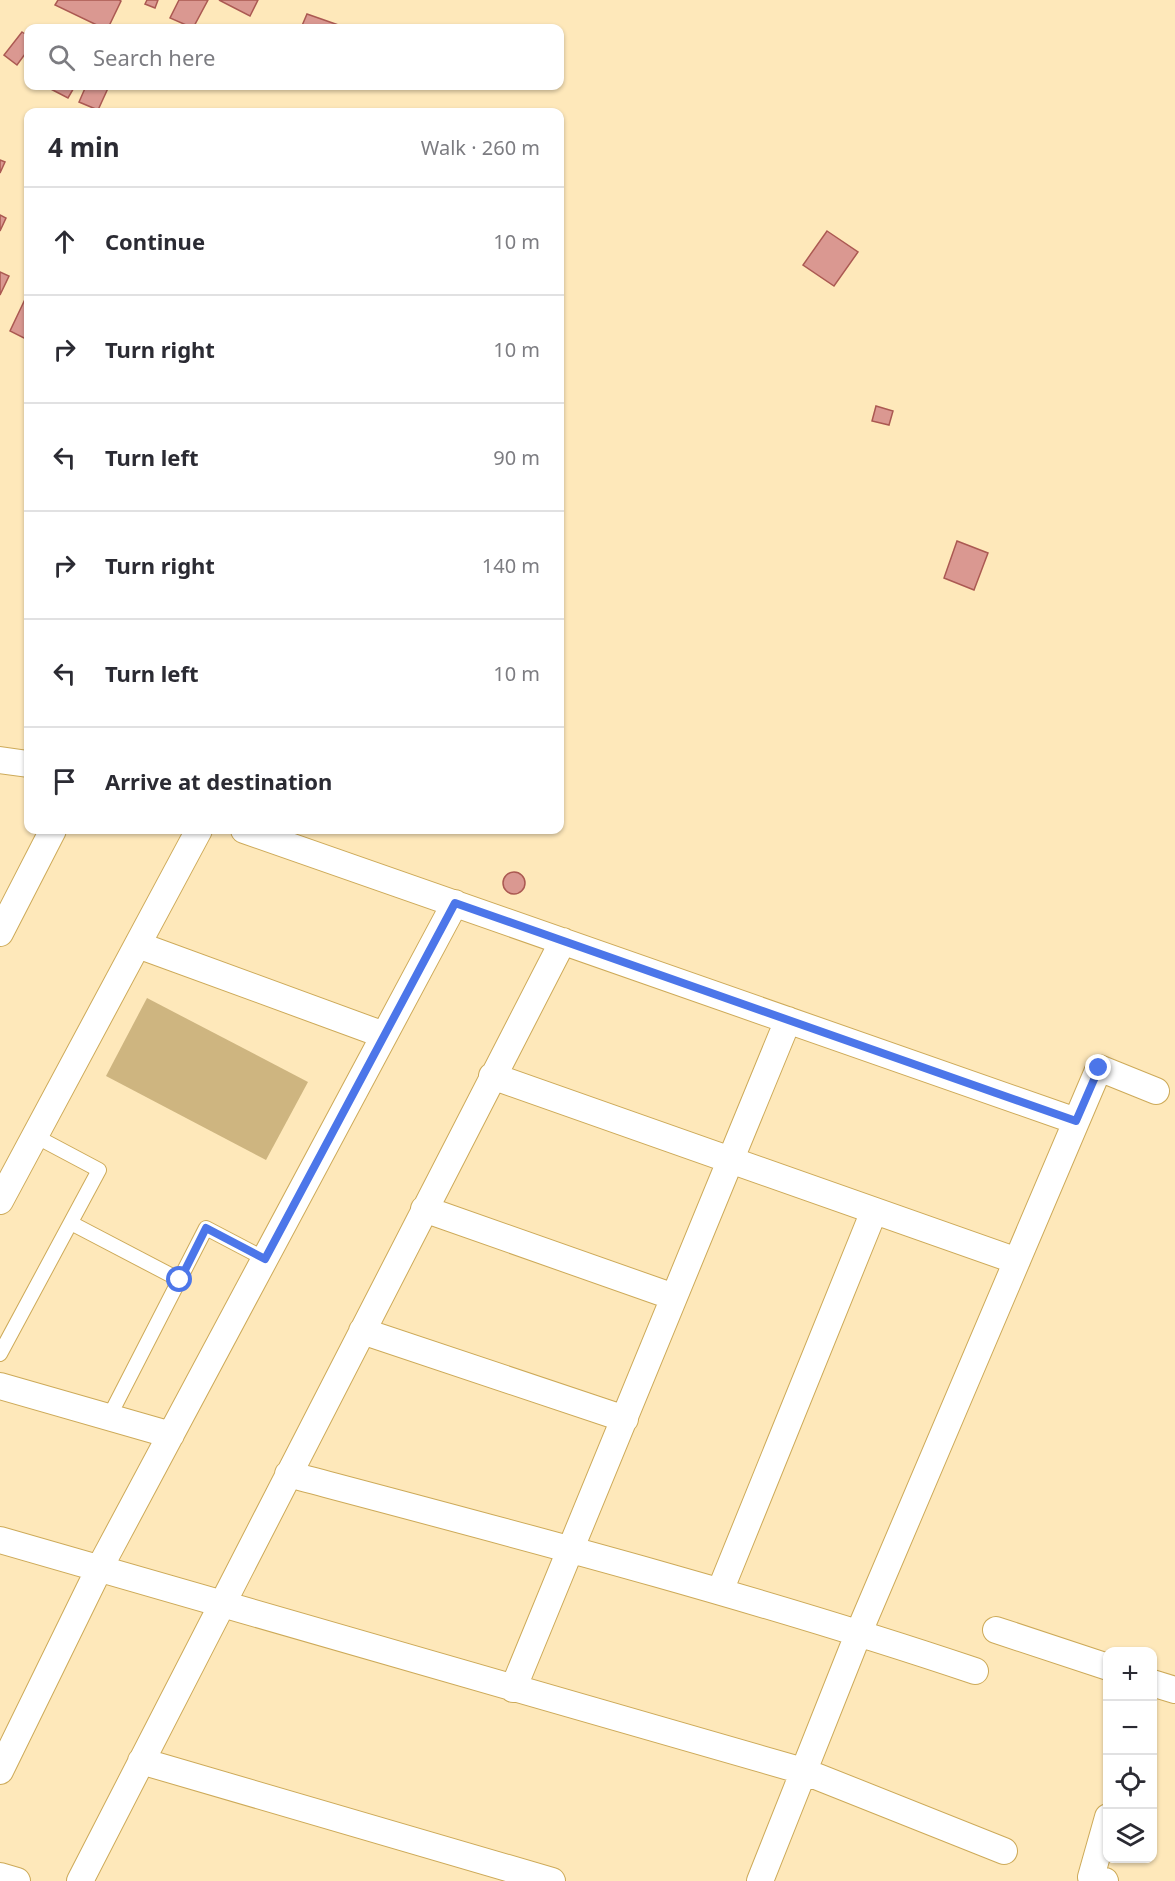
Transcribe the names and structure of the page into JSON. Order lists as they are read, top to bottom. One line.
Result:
{"page":{"search":"Search here","heading":["4 min","Walk · 260 m"],"list":[["Continue","10 m"],["Turn right","10 m"],["Turn left","90 m"],["Turn right","140 m"],["Turn left","10 m"],"Arrive at destination"],"map_buttons":["+","−"]}}
